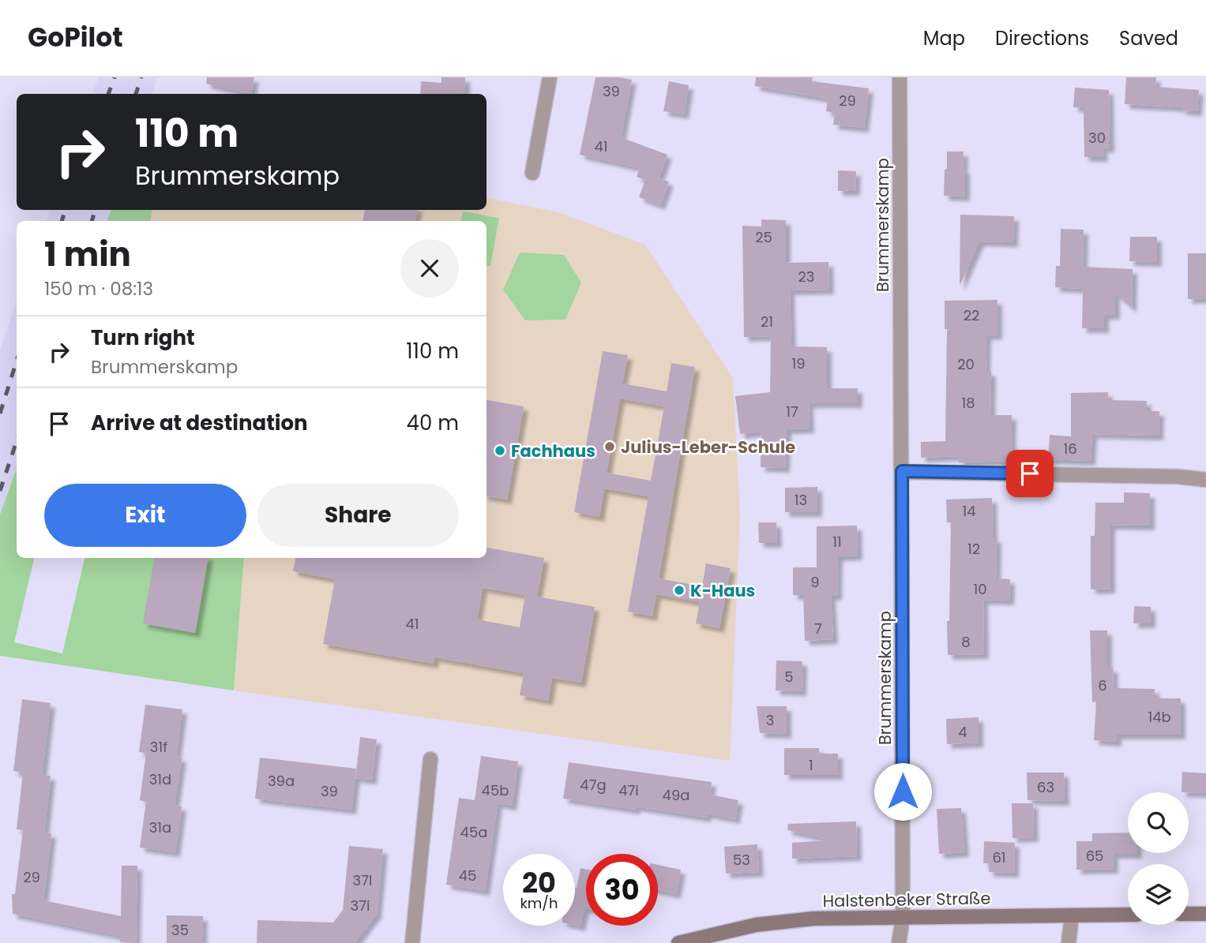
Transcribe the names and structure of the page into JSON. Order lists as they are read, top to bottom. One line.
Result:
{"streets":{"street":["Brummerskamp","Halstenbeker Straße"]},"crossings":[["Brummerskamp","Halstenbeker Straße"]],"places":["Julius-Leber-Schule","Fachhaus","K-Haus"],"house_numbers":["39","29","30","41","25","23","22","21","19","20","18","17","16","13","14","11","12","9","10","41","7","8","5","6","14b","3","4","31f","1","31d","39a","47g","63","45b","47i","39","49a","31a","45a","65","61","53","45","29","37l","37i","35"],"page":{"header":"GoPilot","nav":["Map","Directions","Saved"],"turn":["110 m","Brummerskamp"],"heading":["1 min","150 m · 08:13"],"list":[{"name":"Turn right","note":"Brummerskamp","value":"110 m"},{"name":"Arrive at destination","value":"40 m"}],"buttons":["Exit","Share"],"speed":"20 km/h","limit":"30"}}
